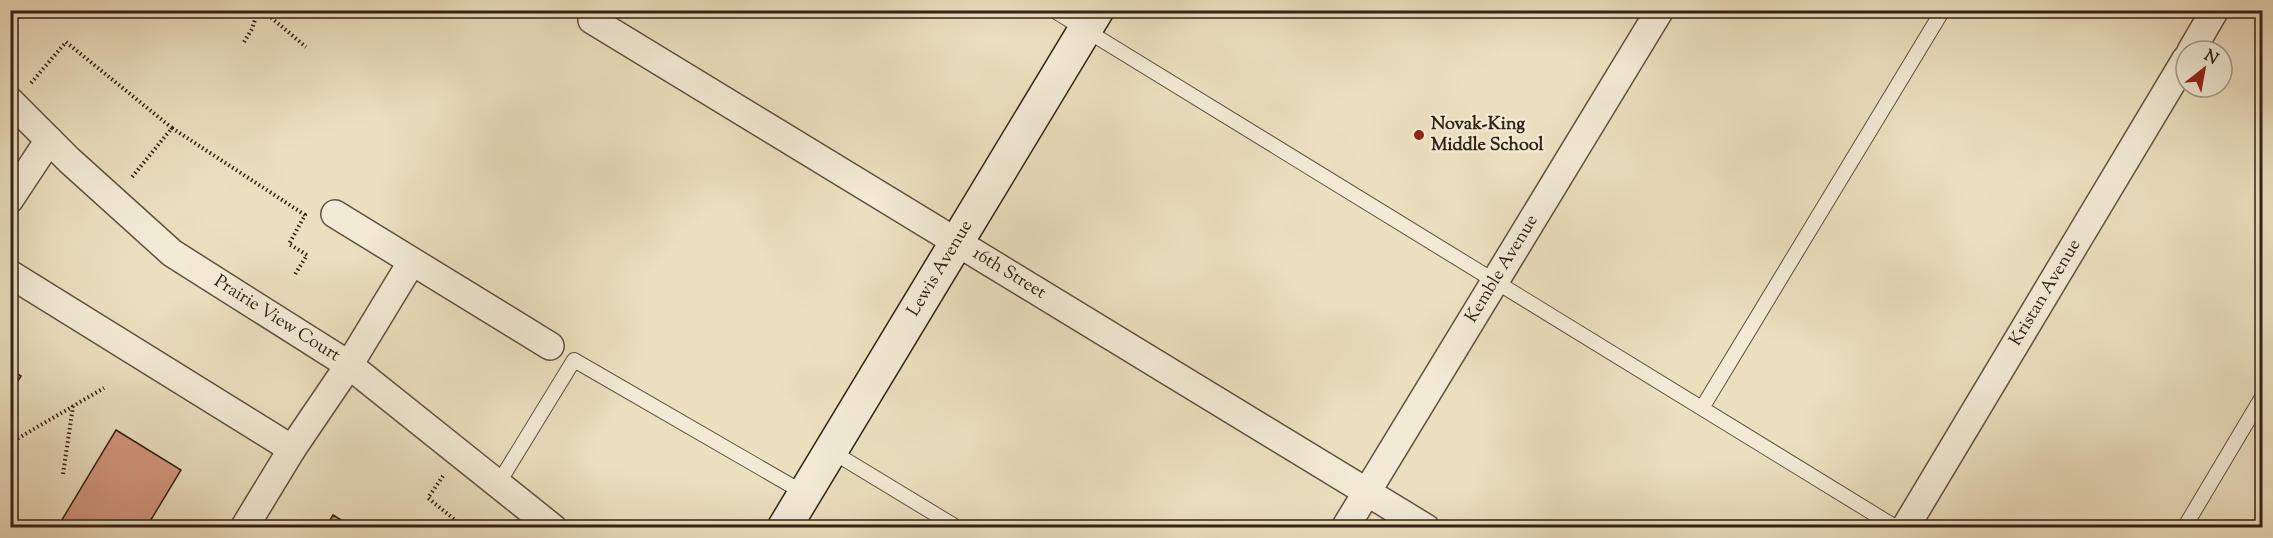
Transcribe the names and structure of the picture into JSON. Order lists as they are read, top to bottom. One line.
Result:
{"streets":{"main road":["Lewis Avenue"],"street":["Kemble Avenue","16th Street","Kristan Avenue","Prairie View Court"]},"crossings":[["Lewis Avenue","16th Street"],["Kemble Avenue","16th Street"]],"places":["Novak-King Middle School"],"north":"top right"}
